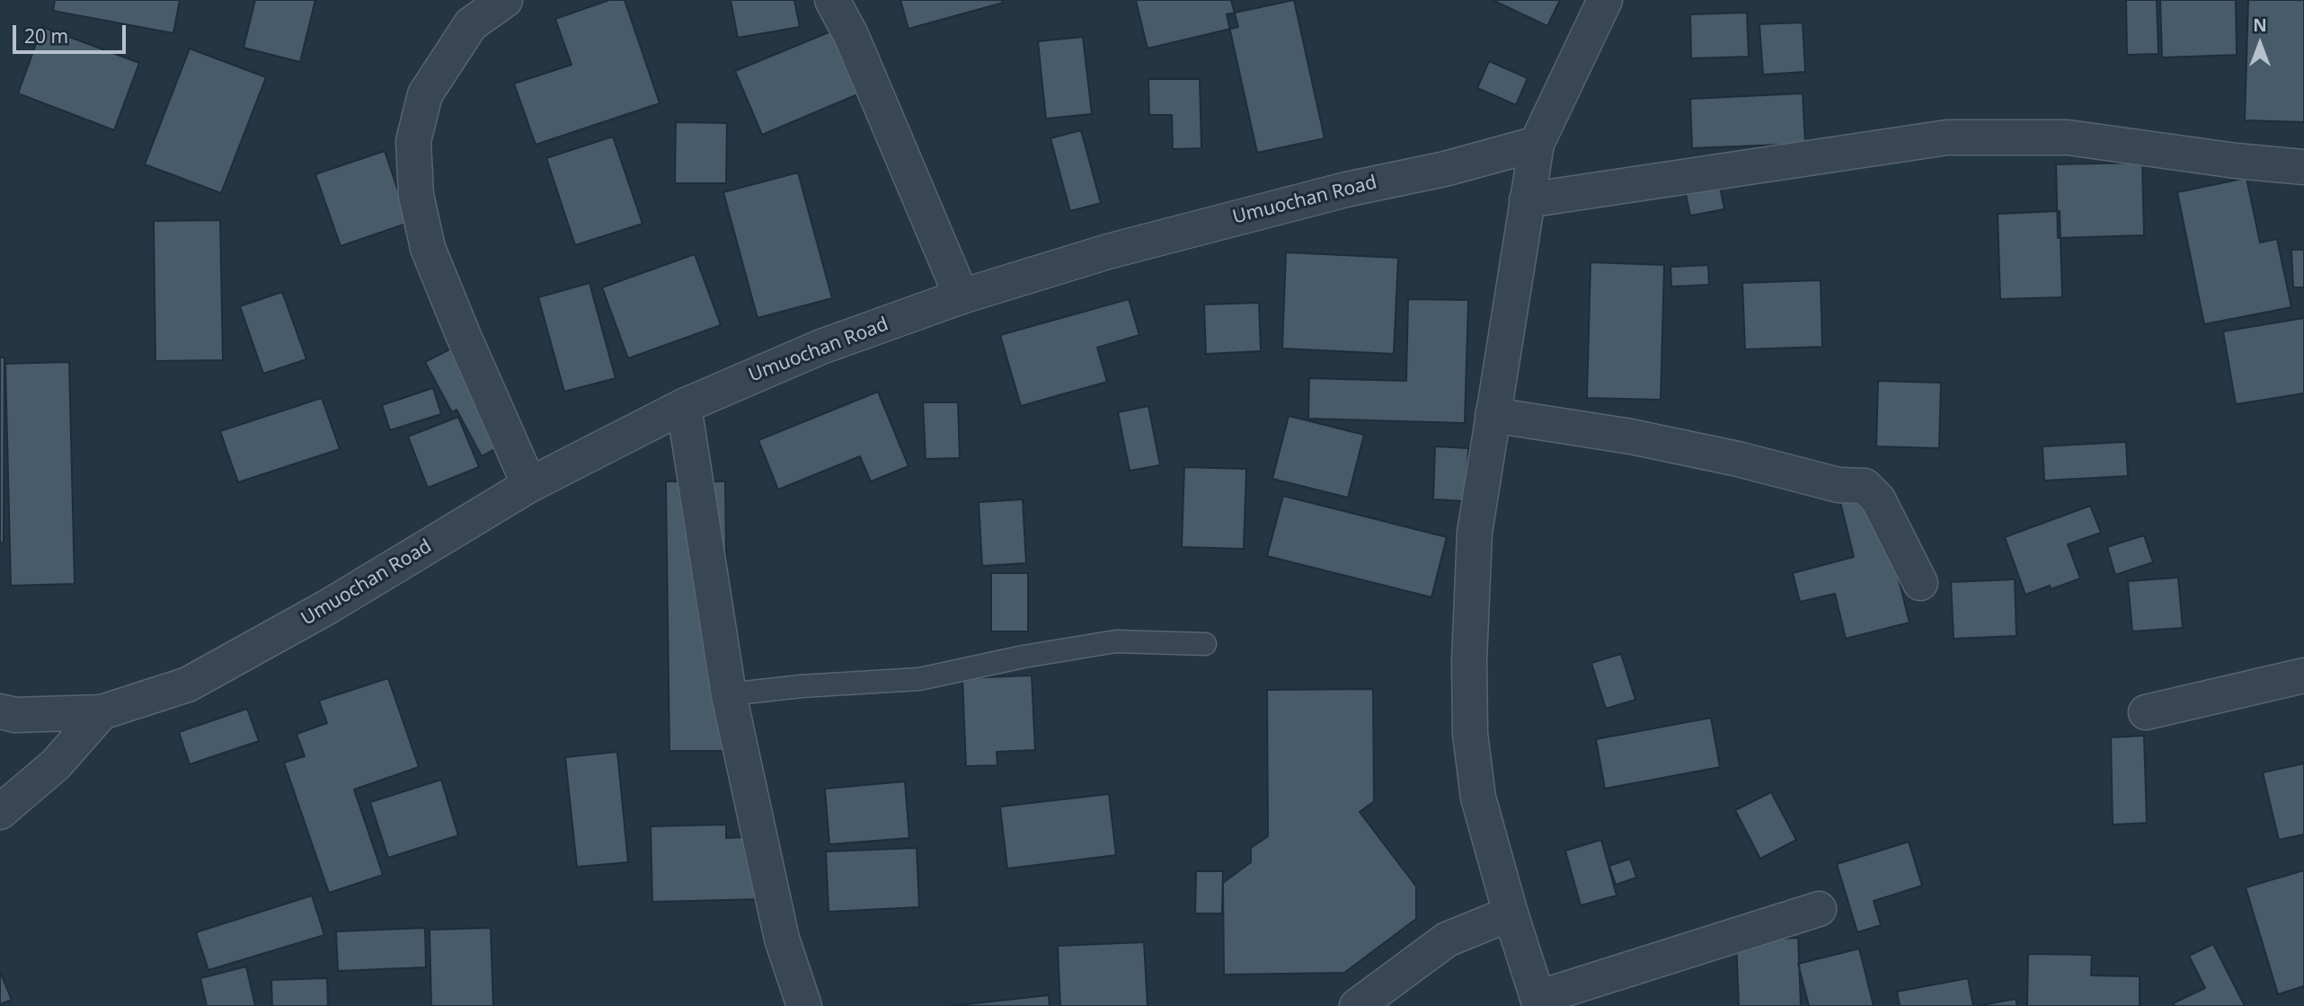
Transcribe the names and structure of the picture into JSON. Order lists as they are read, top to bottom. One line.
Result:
{"streets":{"street":["Umuochan Road"]},"scale_bar":"20 m","north":"top"}
